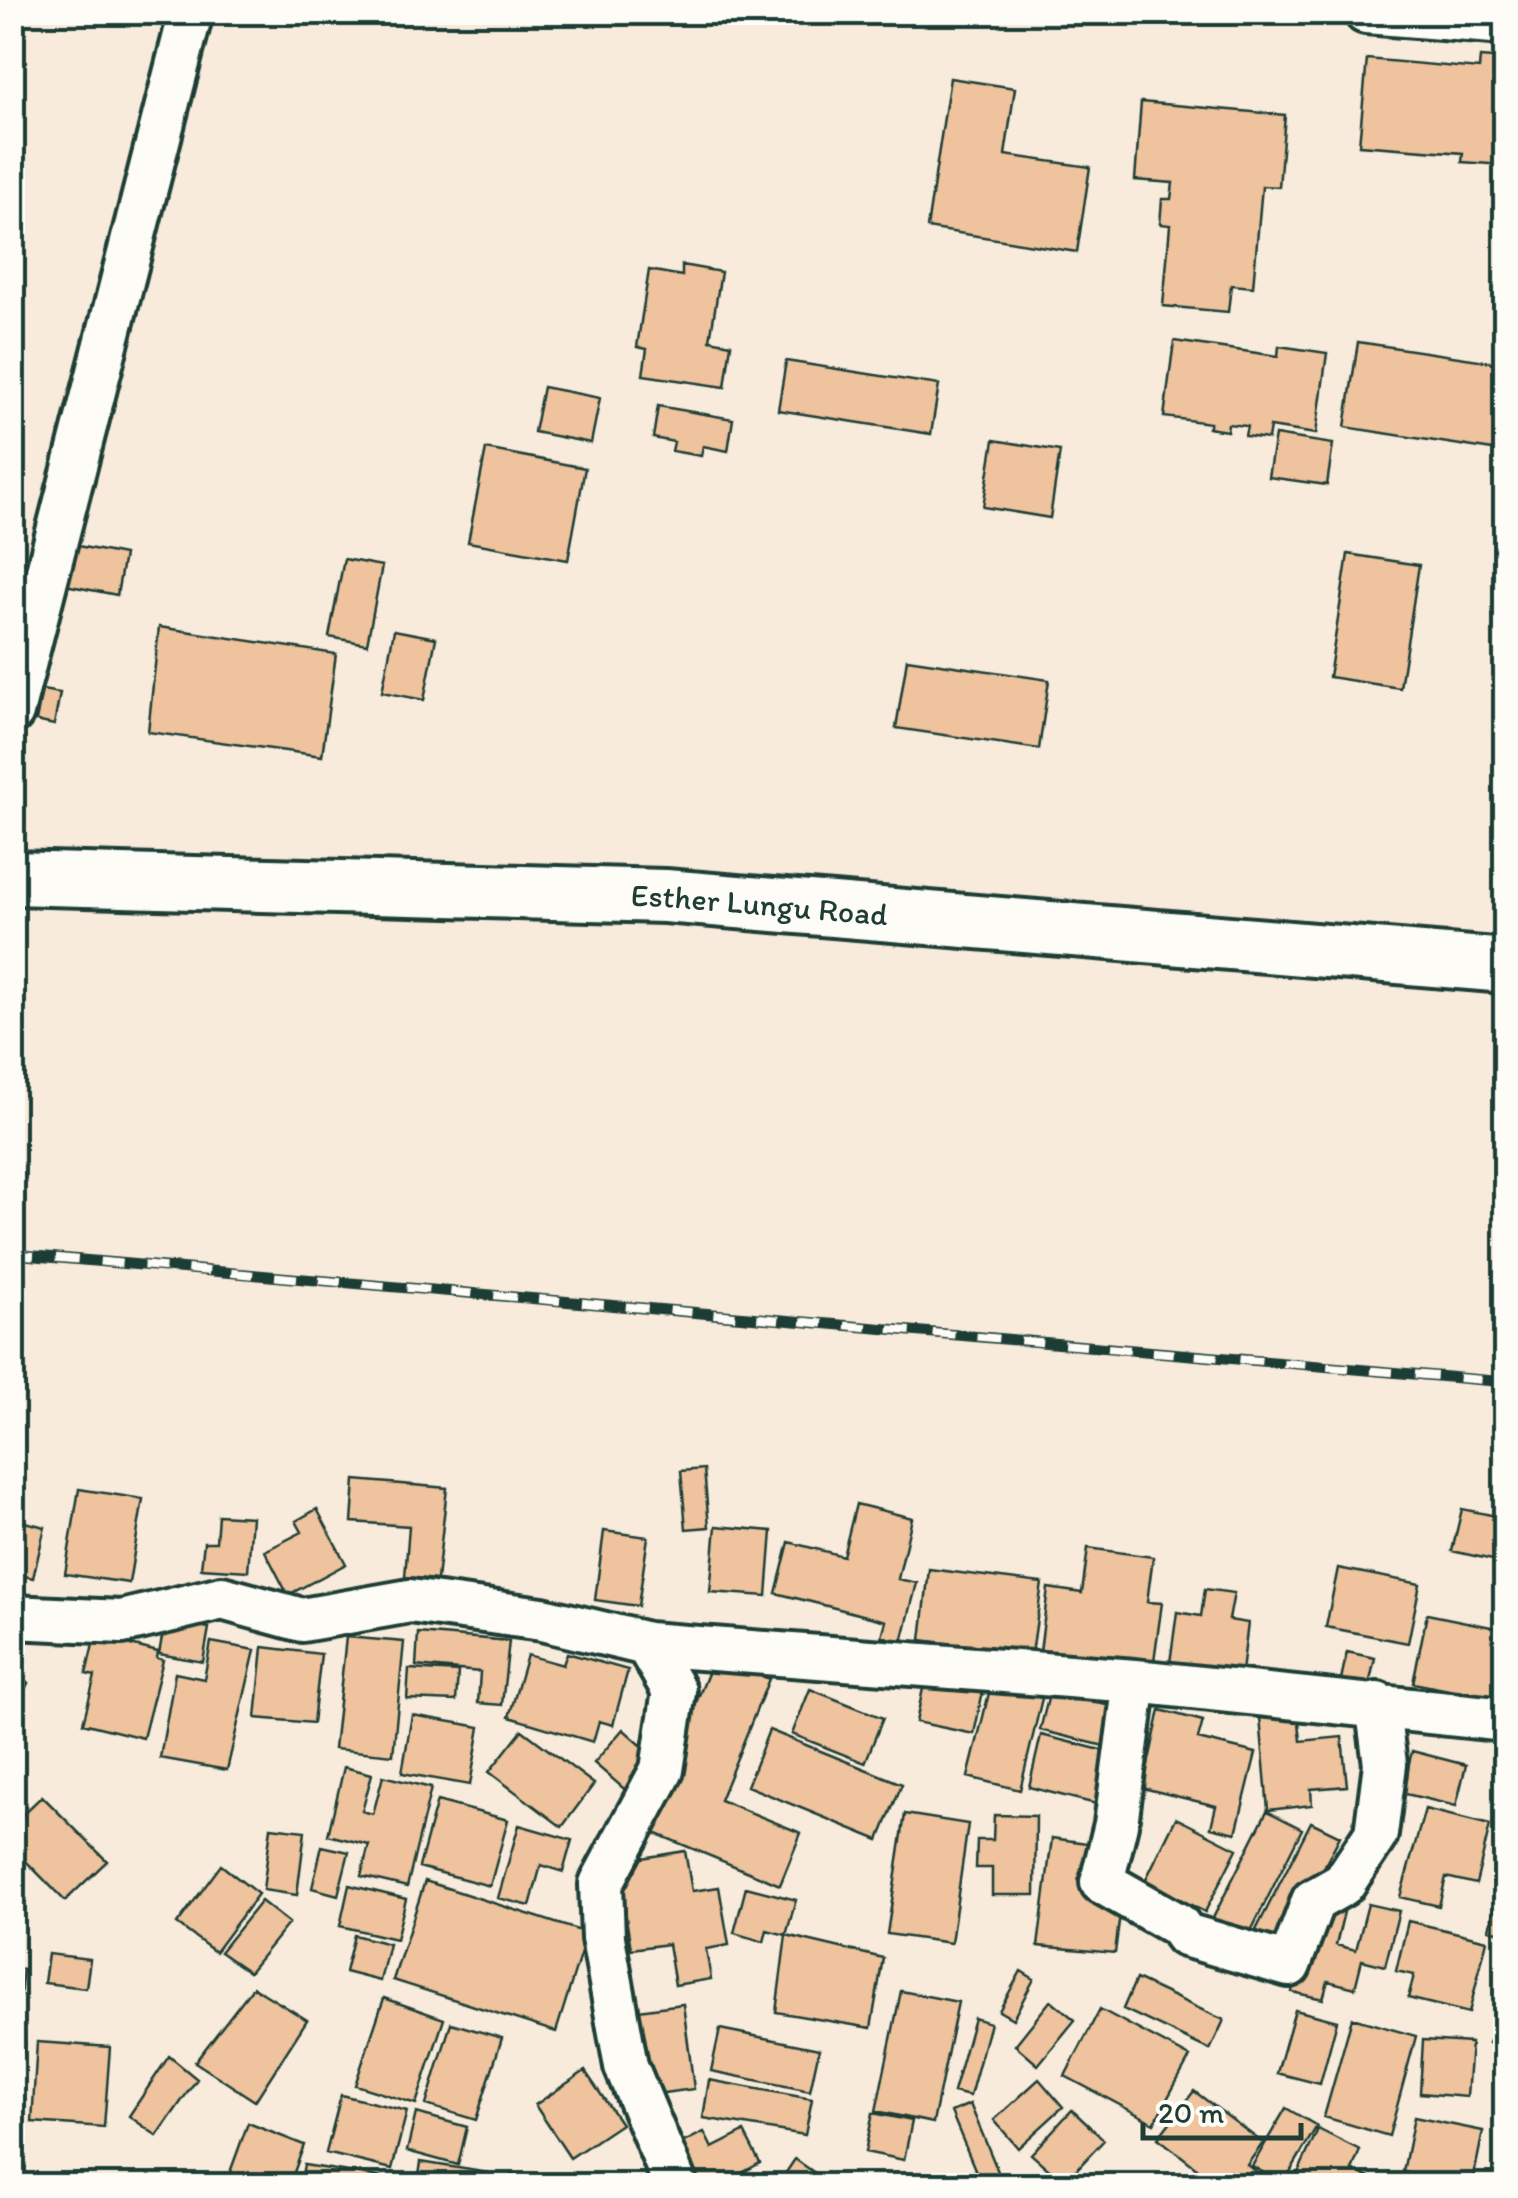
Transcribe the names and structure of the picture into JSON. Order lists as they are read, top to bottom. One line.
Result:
{"streets":{"street":["Esther Lungu Road"]},"scale_bar":"20 m"}
